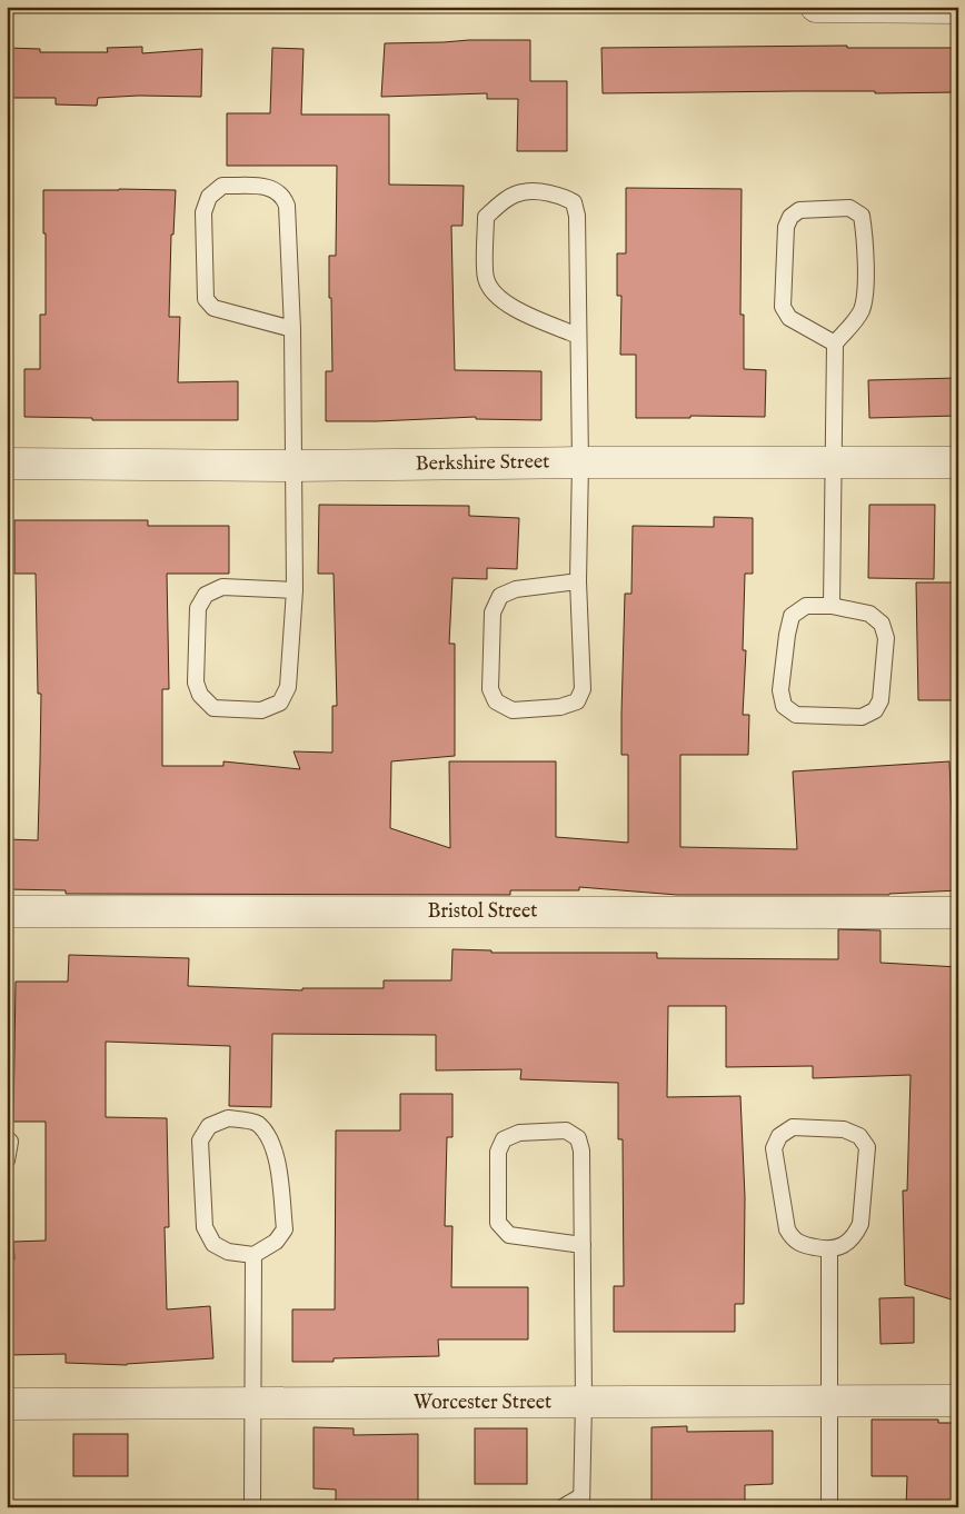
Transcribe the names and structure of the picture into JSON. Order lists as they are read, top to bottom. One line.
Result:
{"streets":{"street":["Berkshire Street","Bristol Street","Worcester Street"]}}
